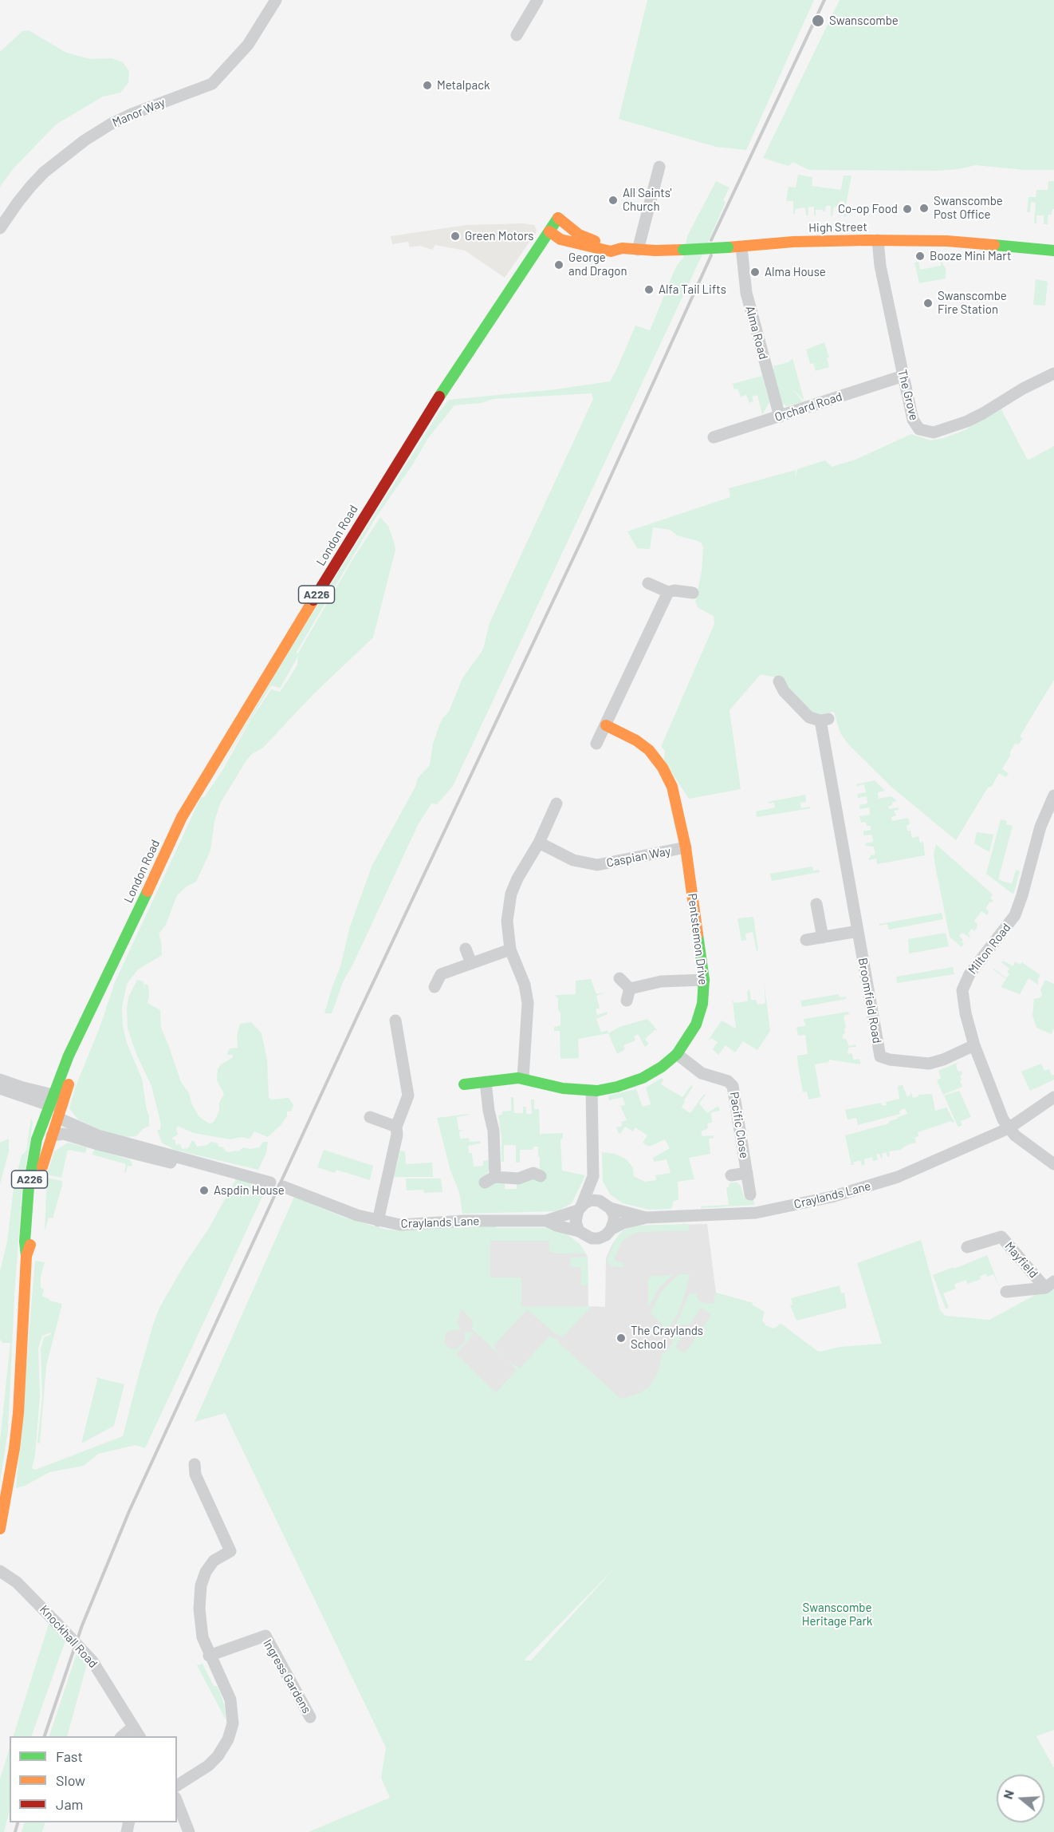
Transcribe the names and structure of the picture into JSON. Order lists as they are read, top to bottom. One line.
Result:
{"streets":{"main road":["High Street","London Road","A226","Pentstemon Drive"],"street":["Manor Way","Alma Road","The Grove","Orchard Road","Caspian Way","Milton Road","Broomfield Road","Pacific Close","Craylands Lane","Mayfield","Knockhall Road","Ingress Gardens"]},"crossings":[["High Street","Alma Road"],["High Street","The Grove"],["High Street","London Road"],["Alma Road","Orchard Road"],["The Grove","Orchard Road"],["Caspian Way","Pentstemon Drive"],["Pentstemon Drive","Pacific Close"],["Milton Road","Broomfield Road"],["Milton Road","Craylands Lane"]],"parks":["Swanscombe Heritage Park"],"places":["Swanscombe","Metalpack","All Saints' Church","Swanscombe Post Office","Co-op Food","Green Motors","Booze Mini Mart","George and Dragon","Alma House","Alfa Tail Lifts","Swanscombe Fire Station","Aspdin House","The Craylands School"],"legend":["Fast","Slow","Jam"],"north":"left"}
